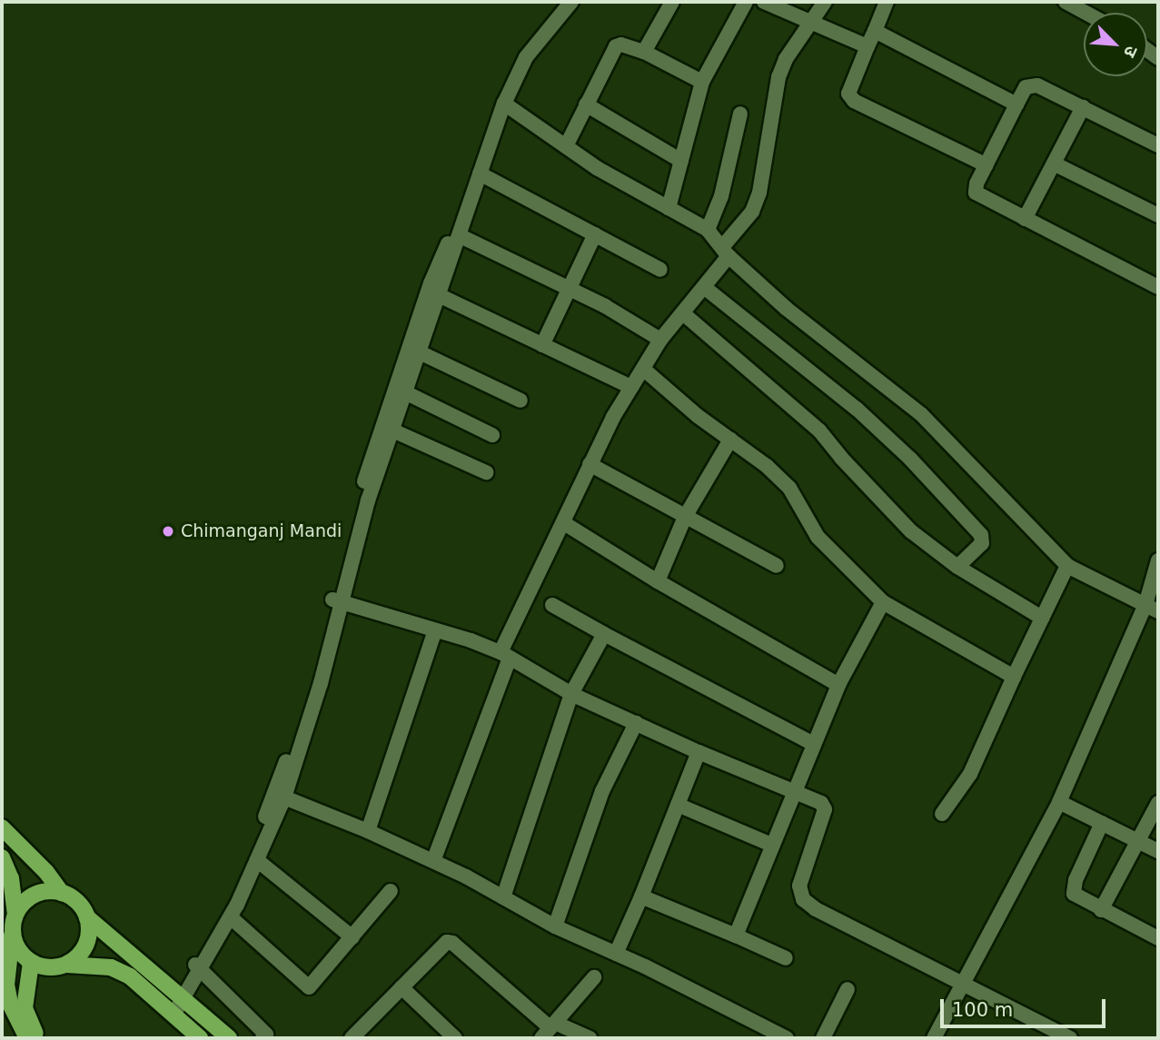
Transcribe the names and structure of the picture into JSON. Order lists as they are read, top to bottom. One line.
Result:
{"places":["Chimanganj Mandi"],"scale_bar":"100 m","north":"bottom right"}
